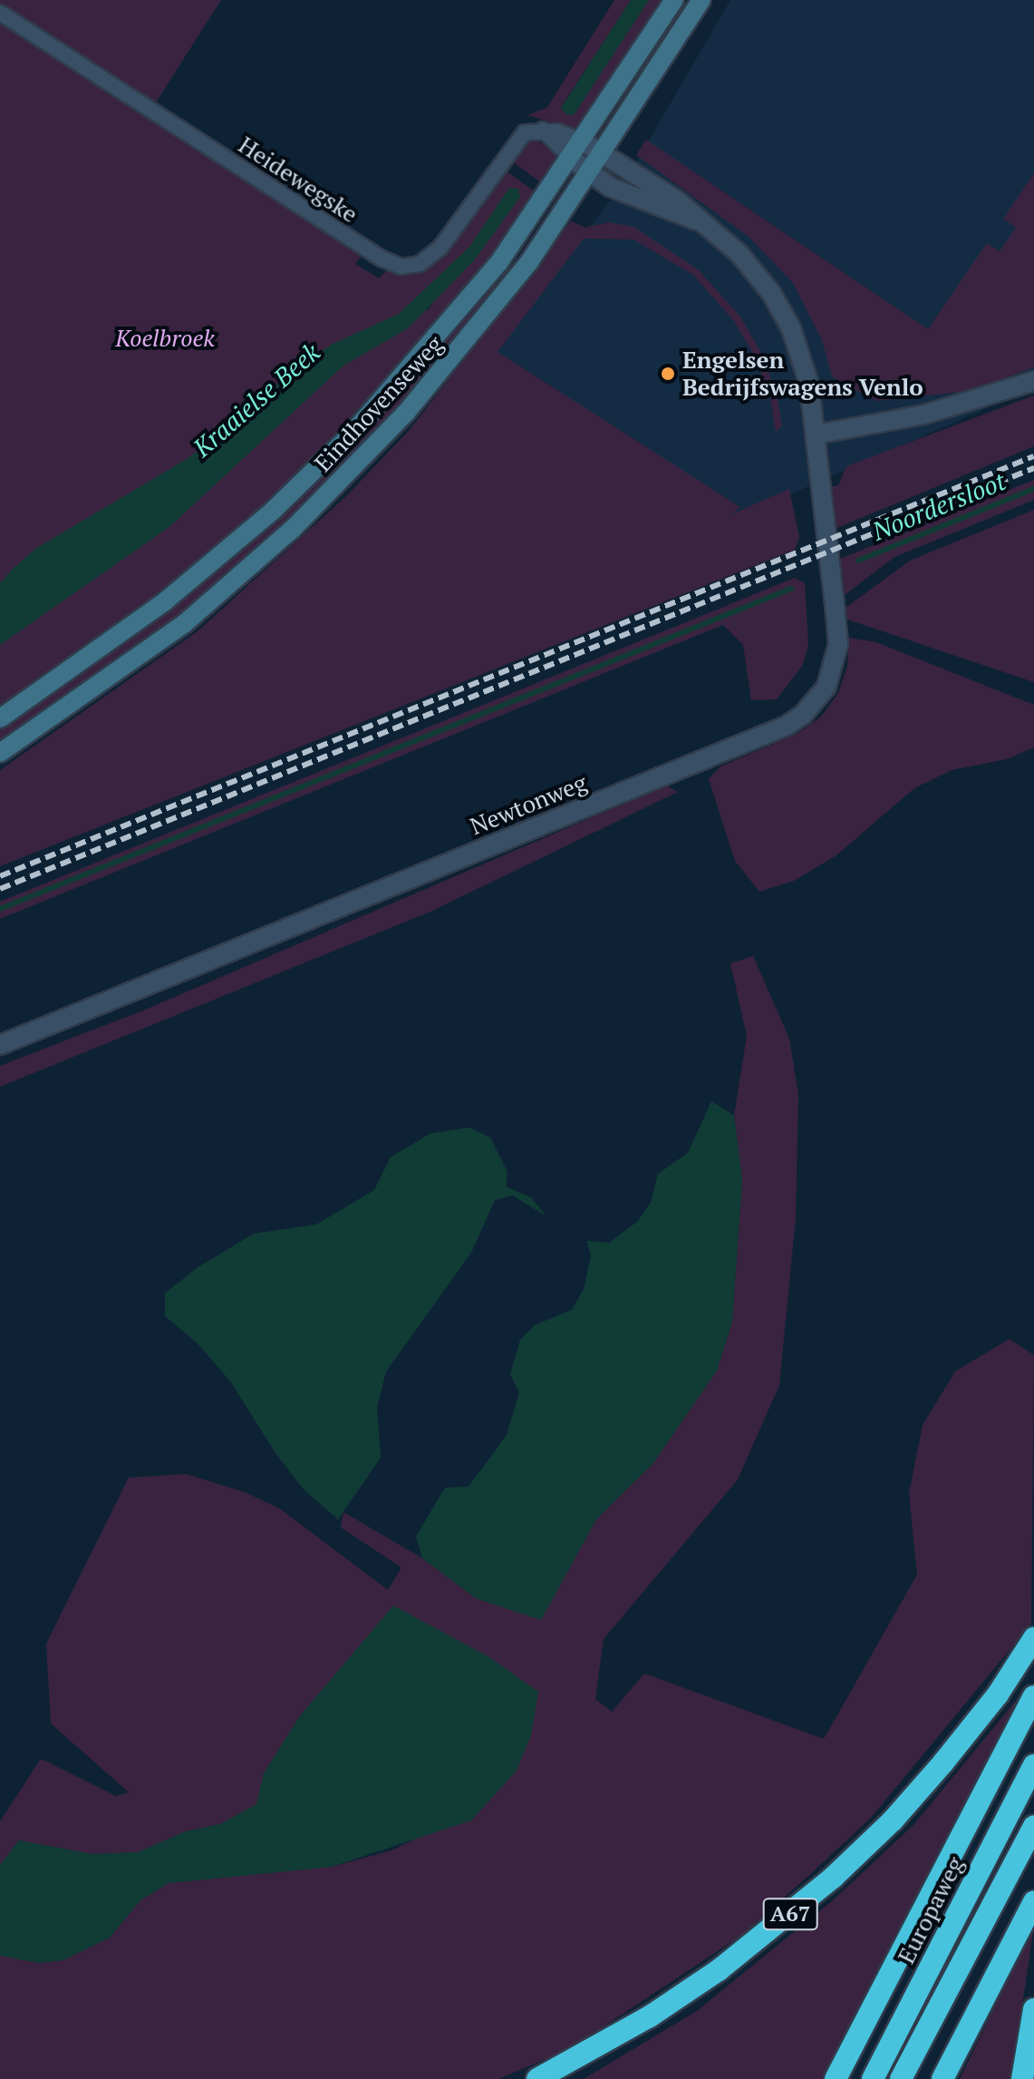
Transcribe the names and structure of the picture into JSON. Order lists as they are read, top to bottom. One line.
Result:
{"streets":{"highway":["Europaweg","A67"],"main road":["Eindhovenseweg"],"street":["Heidewegske","Newtonweg"]},"water":["Kraaielse Beek","Noordersloot"],"parks":["Koelbroek"],"places":["Engelsen Bedrijfswagens Venlo"]}
